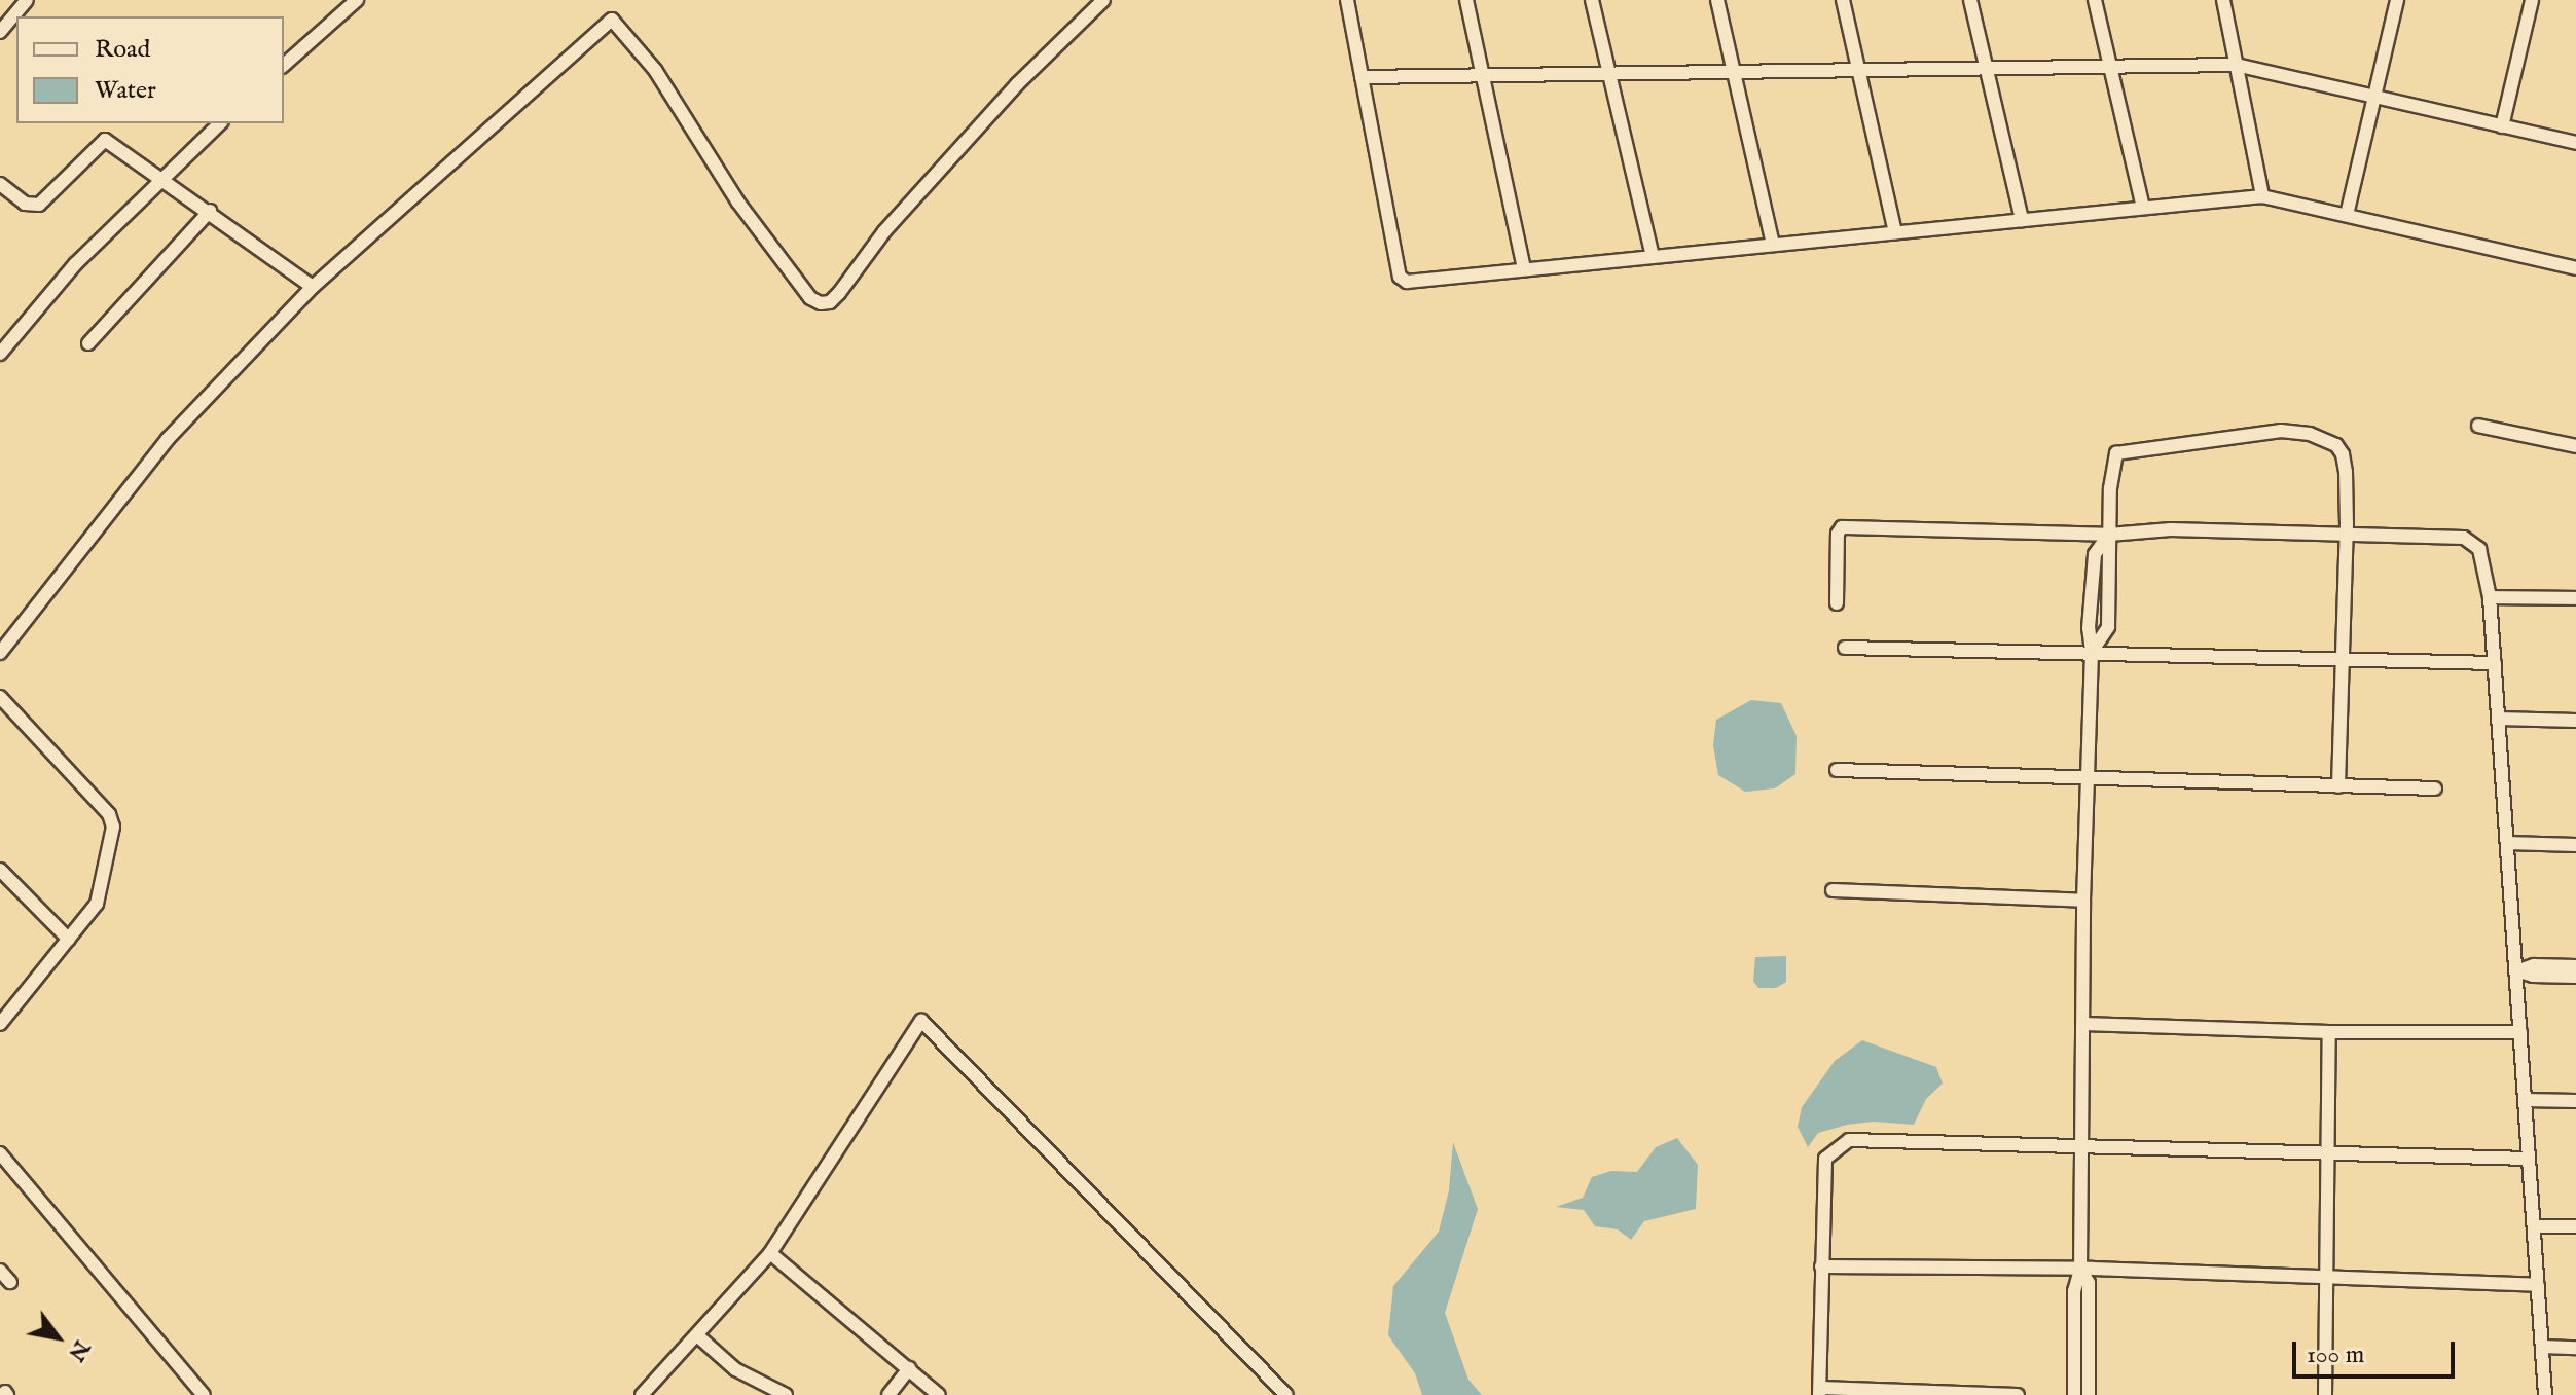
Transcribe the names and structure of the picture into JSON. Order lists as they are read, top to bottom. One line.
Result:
{"legend":["Road","Water"],"scale_bar":"100 m","north":"bottom right"}
